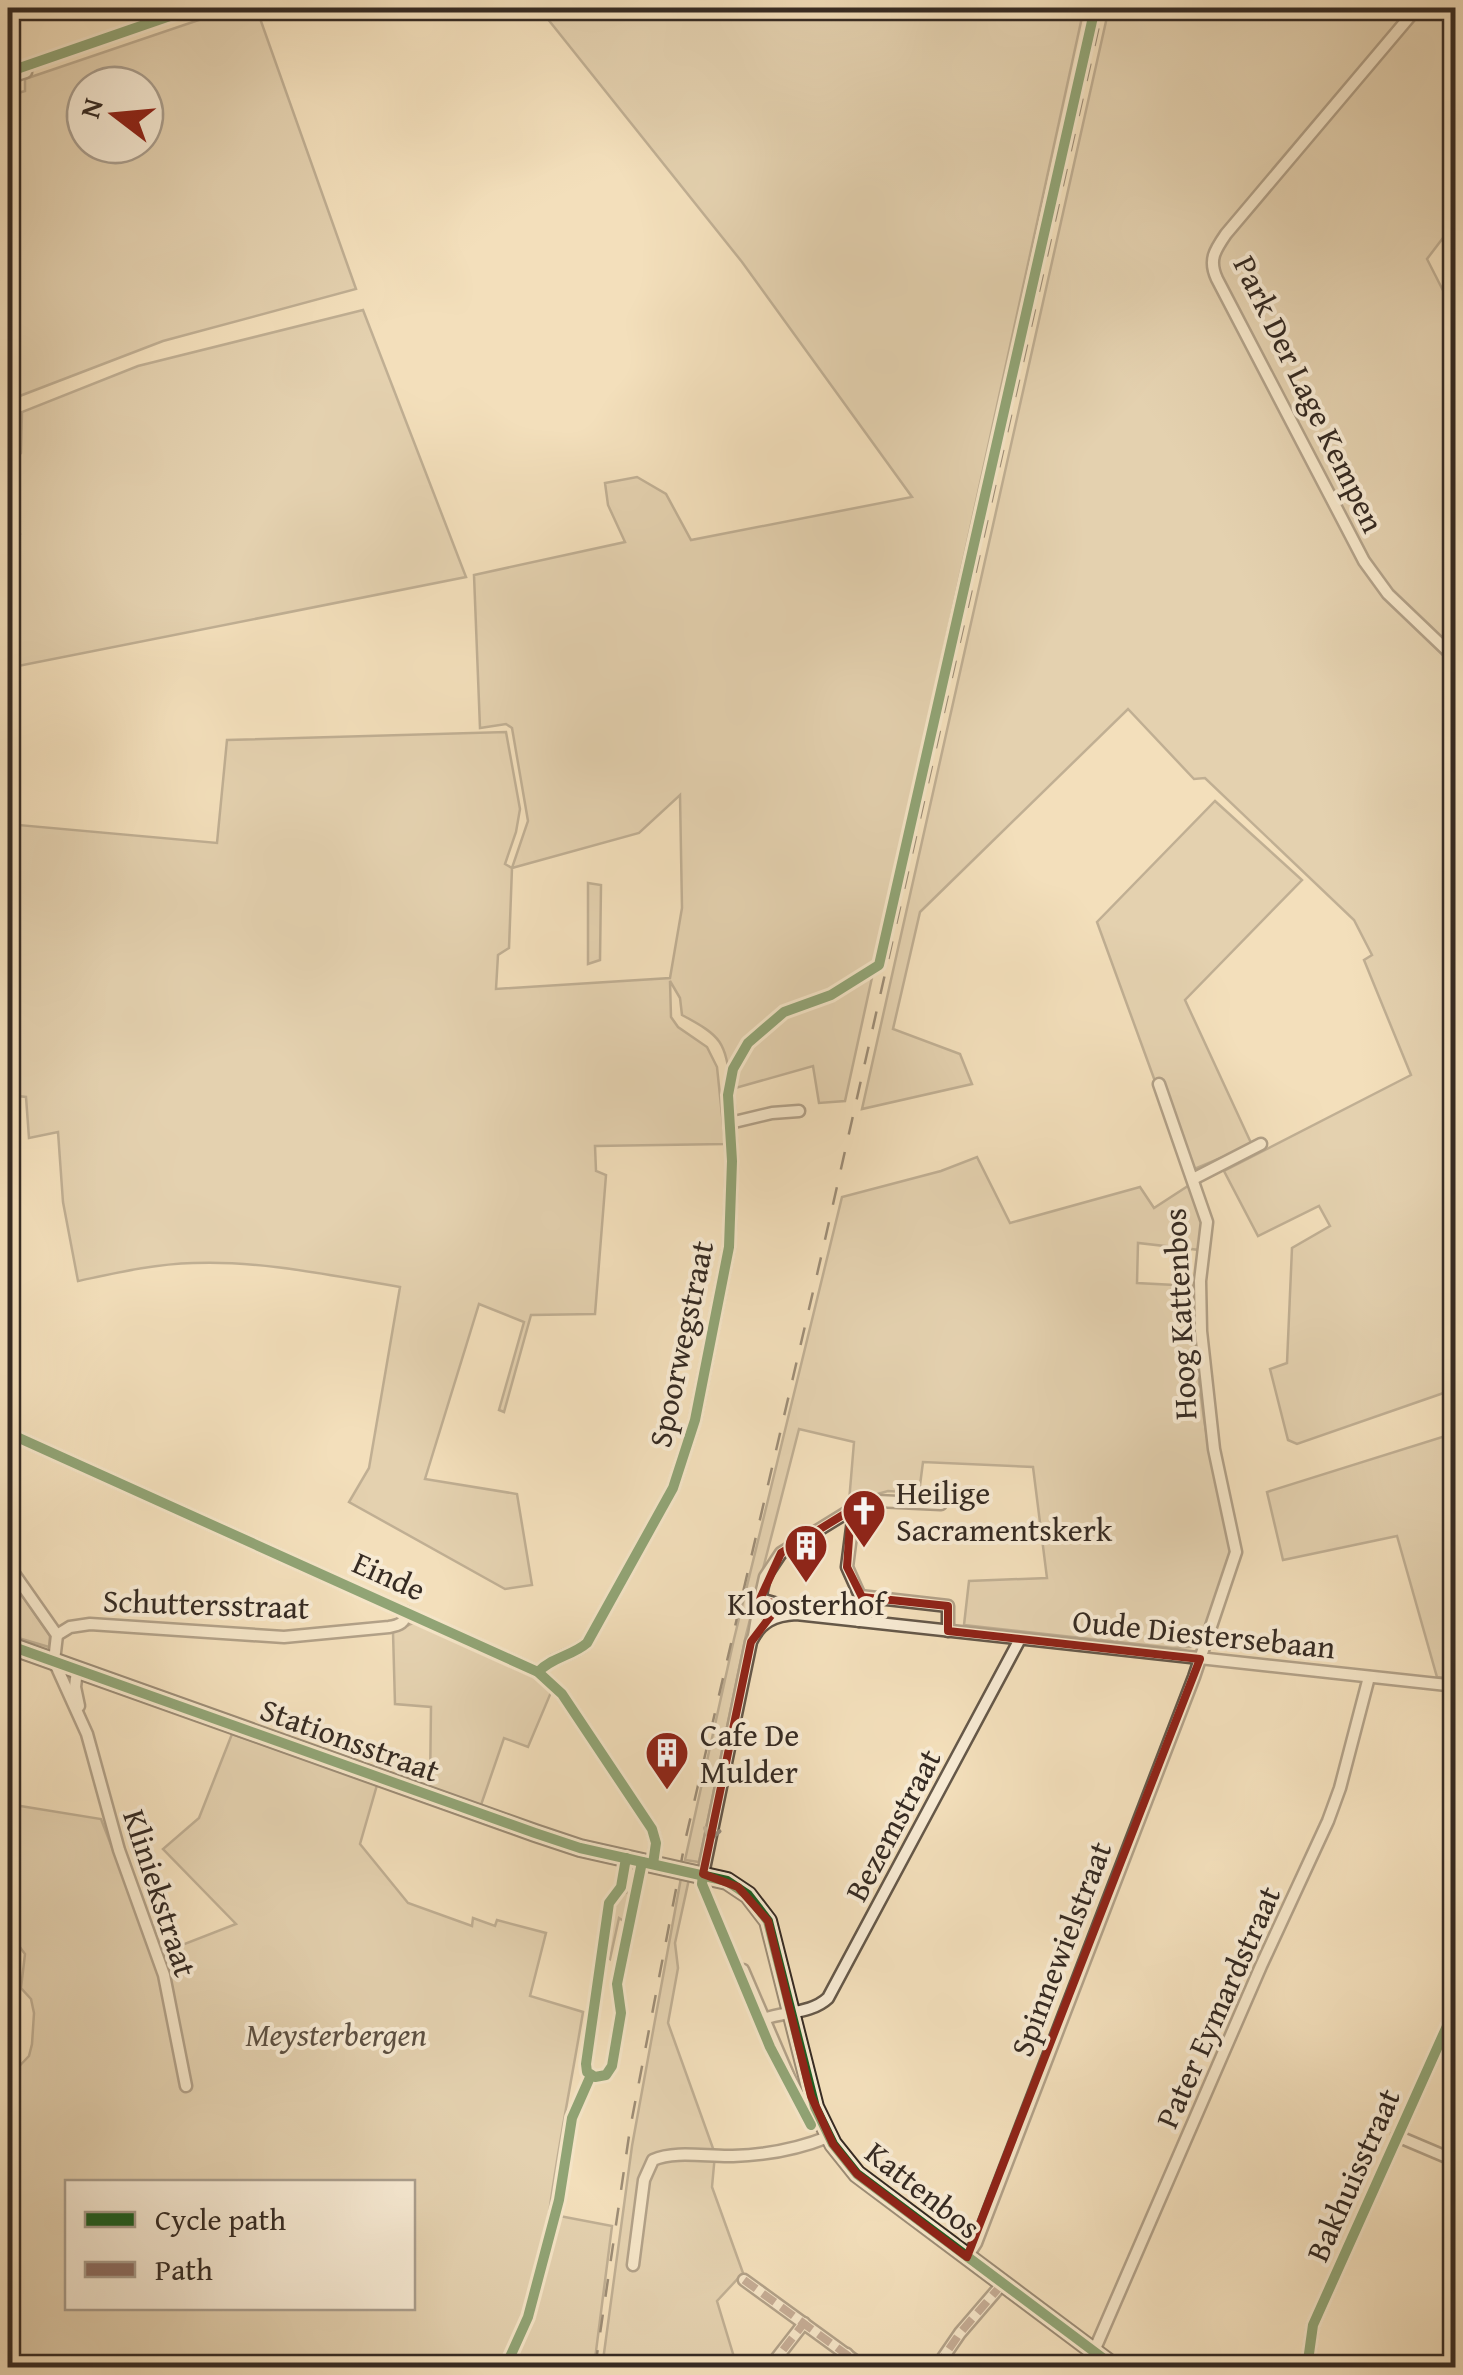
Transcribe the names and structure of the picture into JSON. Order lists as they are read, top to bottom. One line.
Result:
{"streets":{"main road":["Stationsstraat","Kattenbos"],"street":["Park Der Lage Kempen","Hoog Kattenbos","Spoorwegstraat","Einde","Schuttersstraat","Oude Diestersebaan","Bezemstraat","Kliniekstraat","Spinnewielstraat","Pater Eymardstraat","Bakhuisstraat"]},"crossings":[["Hoog Kattenbos","Oude Diestersebaan"],["Hoog Kattenbos","Spinnewielstraat"],["Spoorwegstraat","Einde"],["Einde","Schuttersstraat"],["Einde","Stationsstraat"],["Oude Diestersebaan","Bezemstraat"],["Oude Diestersebaan","Spinnewielstraat"],["Oude Diestersebaan","Pater Eymardstraat"],["Stationsstraat","Kliniekstraat"],["Stationsstraat","Kattenbos"],["Bezemstraat","Kattenbos"],["Spinnewielstraat","Kattenbos"],["Pater Eymardstraat","Kattenbos"]],"parks":["Meysterbergen"],"places":{"church":["Heilige Sacramentskerk"],"building":["Kloosterhof","Cafe De Mulder"]},"legend":["Cycle path","Path"],"north":"left"}
